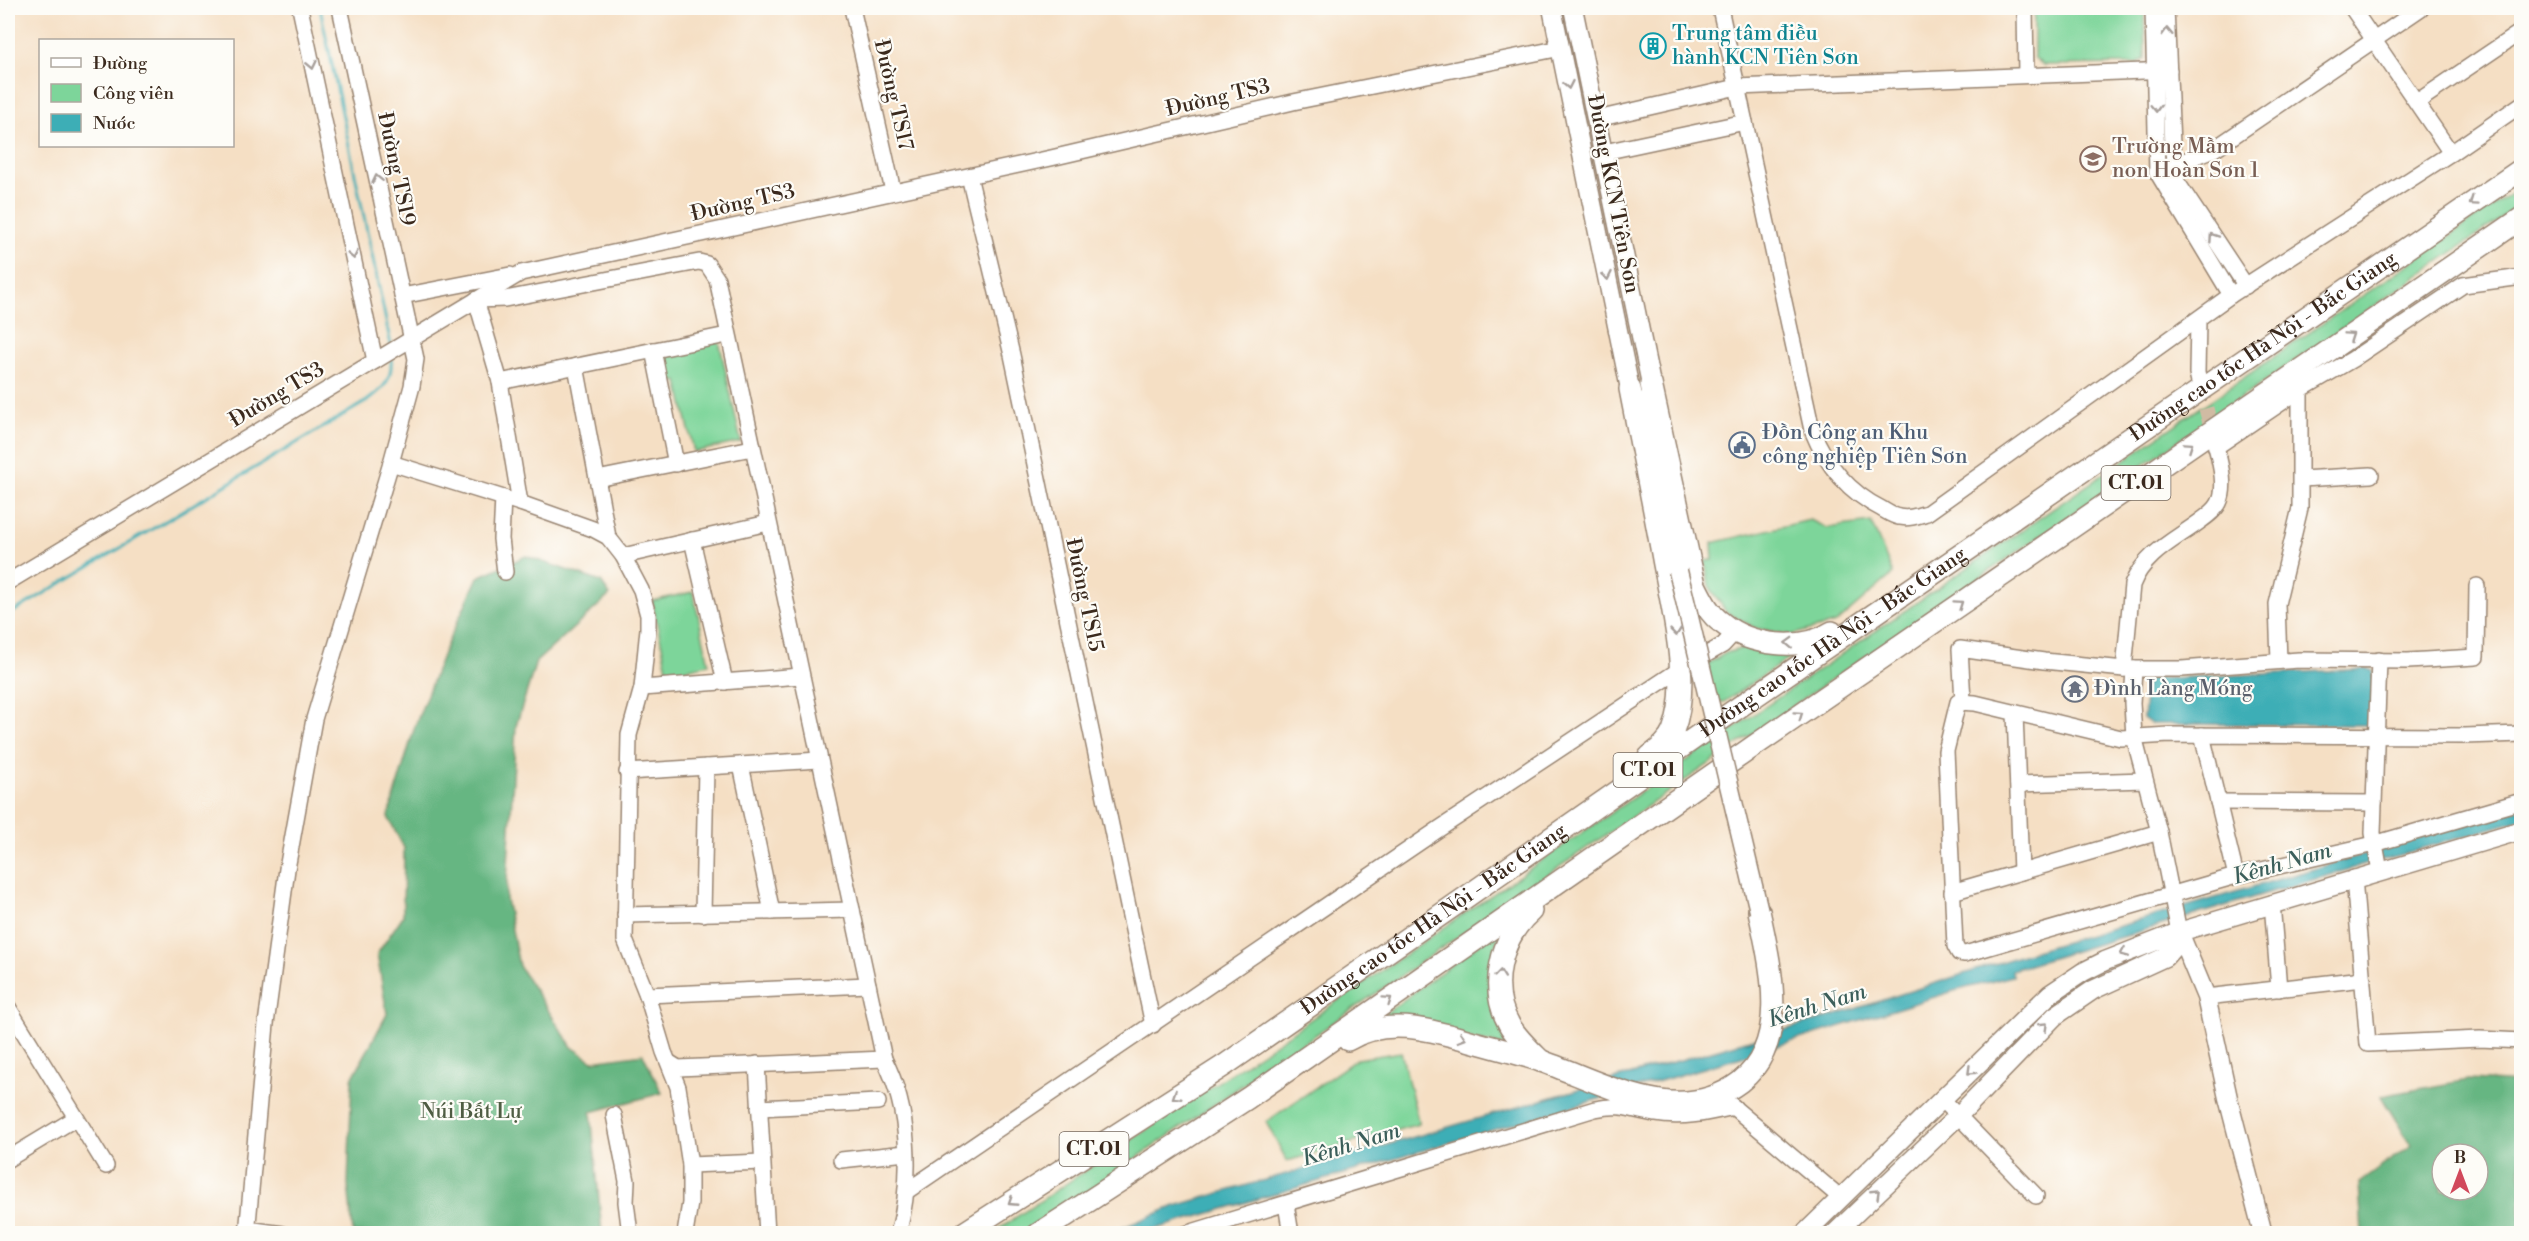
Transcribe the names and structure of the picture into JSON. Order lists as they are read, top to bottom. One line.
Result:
{"streets":{"highway":["Đường cao tốc Hà Nội - Bắc Giang","CT.01"],"main road":["Đường KCN Tiên Sơn"],"street":["Đường TS17","Đường TS3","Đường TS19","Đường TS15"]},"crossings":[["Đường TS17","Đường TS3"],["Đường TS3","Đường TS19"],["Đường TS3","Đường KCN Tiên Sơn"],["Đường TS3","Đường TS15"]],"water":["Kênh Nam"],"parks":["Núi Bất Lự"],"places":{"building":["Trung tâm điều hành KCN Tiên Sơn"],"school or university":["Trường Mầm non Hoàn Sơn 1"],"public building":["Đồn Công an Khu công nghiệp Tiên Sơn"],"temple":["Đình Làng Móng"]},"legend":["Đường","Công viên","Nước"],"north":"top"}
